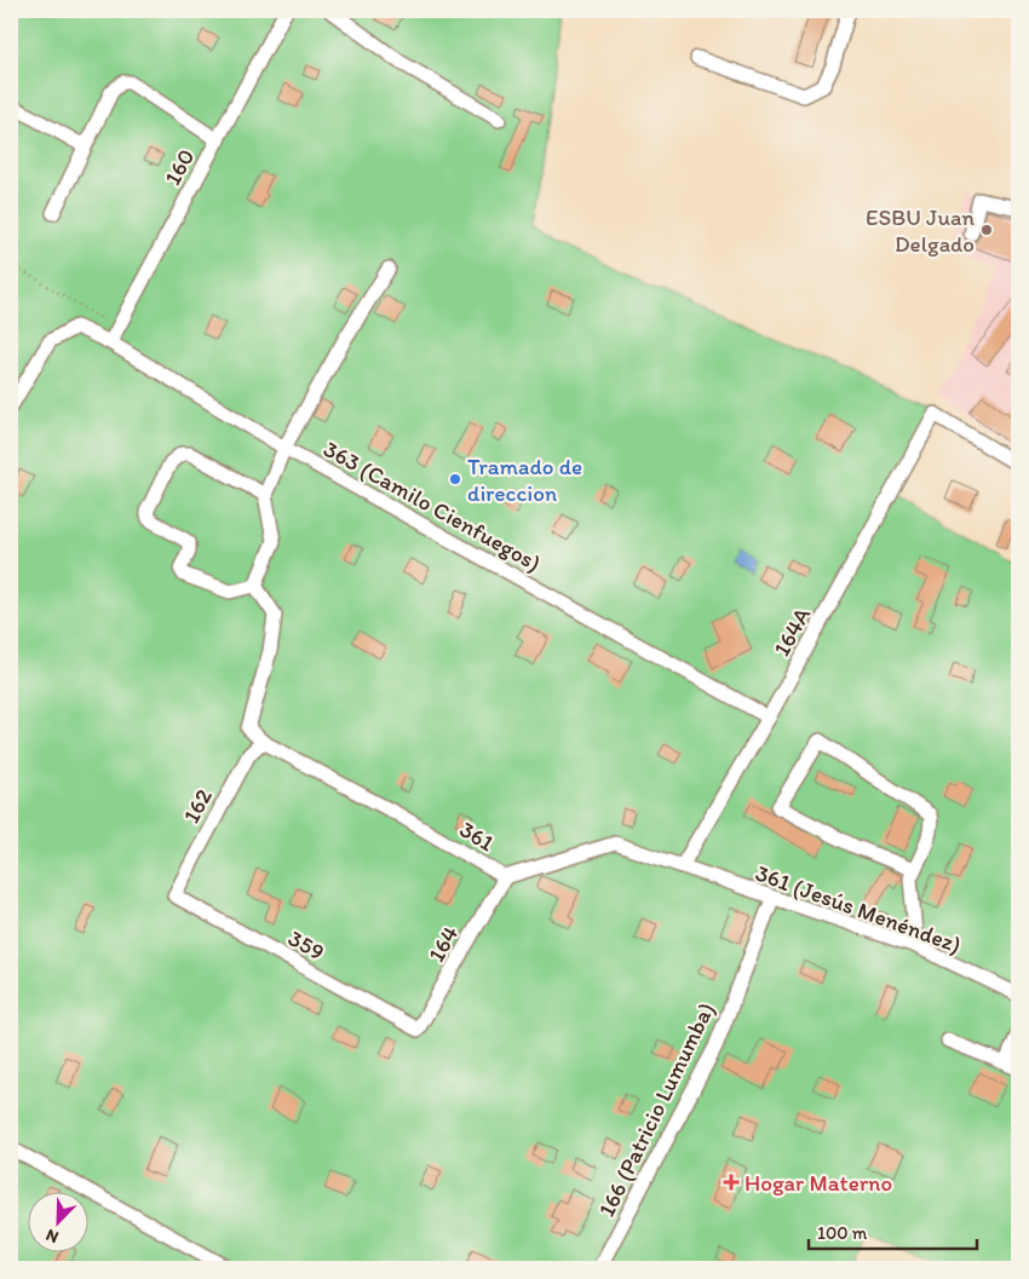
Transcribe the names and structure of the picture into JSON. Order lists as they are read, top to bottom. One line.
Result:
{"streets":{"street":["160","363 (Camilo Cienfuegos)","164A","162","361","361 (Jesús Menéndez)","164","359","166 (Patricio Lumumba)"]},"crossings":[["160","363 (Camilo Cienfuegos)"],["363 (Camilo Cienfuegos)","164A"],["164A","361"],["164A","361 (Jesús Menéndez)"],["162","361"],["162","359"],["361","361 (Jesús Menéndez)"],["361","164"],["361 (Jesús Menéndez)","166 (Patricio Lumumba)"],["164","359"]],"places":{"other":["ESBU Juan Delgado","Tramado de direccion"],"health":["Hogar Materno"]},"scale_bar":"100 m","north":"bottom left"}
